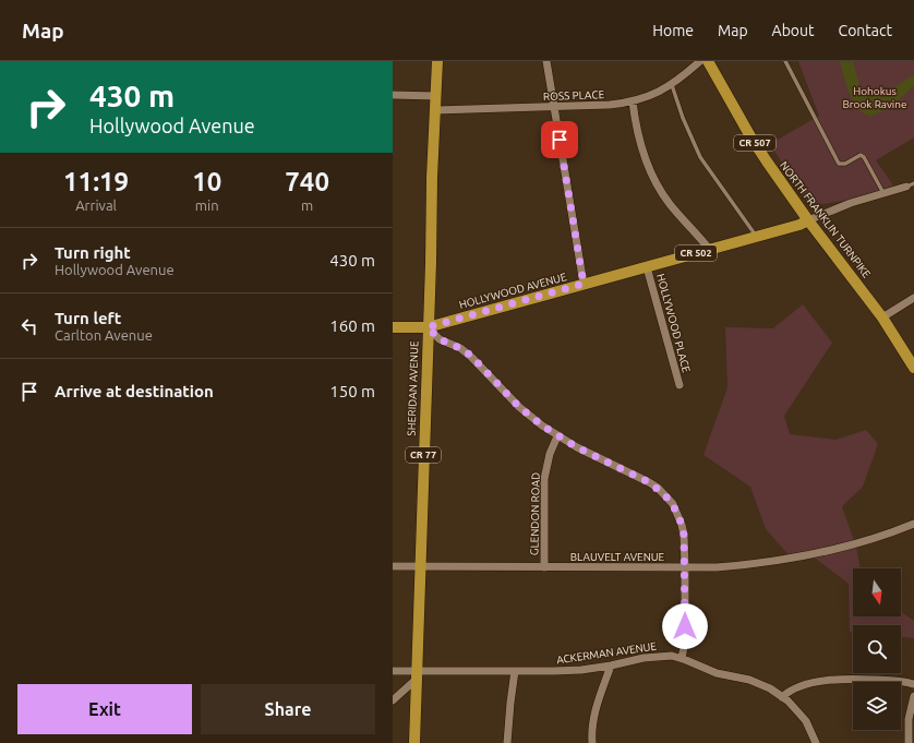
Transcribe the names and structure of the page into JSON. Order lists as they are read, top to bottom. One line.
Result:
{"streets":{"main road":["CR 507","NORTH FRANKLIN TURNPIKE","CR 502","HOLLYWOOD AVENUE","SHERIDAN AVENUE","CR 77"],"street":["ROSS PLACE","HOLLYWOOD PLACE","GLENDON ROAD","BLAUVELT AVENUE","ACKERMAN AVENUE"]},"crossings":[["ROSS PLACE","SHERIDAN AVENUE"],["NORTH FRANKLIN TURNPIKE","HOLLYWOOD AVENUE"],["HOLLYWOOD AVENUE","HOLLYWOOD PLACE"],["HOLLYWOOD AVENUE","SHERIDAN AVENUE"],["SHERIDAN AVENUE","BLAUVELT AVENUE"],["SHERIDAN AVENUE","ACKERMAN AVENUE"],["GLENDON ROAD","BLAUVELT AVENUE"]],"parks":["Hohokus Brook Ravine"],"north":"bottom","page":{"header":"Map","nav":["Home","Map","About","Contact"],"turn":["430 m","Hollywood Avenue"],"eta":["11:19","Arrival","10","min","740","m"],"list":[{"name":"Turn right","note":"Hollywood Avenue","value":"430 m"},{"name":"Turn left","note":"Carlton Avenue","value":"160 m"},{"name":"Arrive at destination","value":"150 m"}],"buttons":["Exit","Share"]}}
